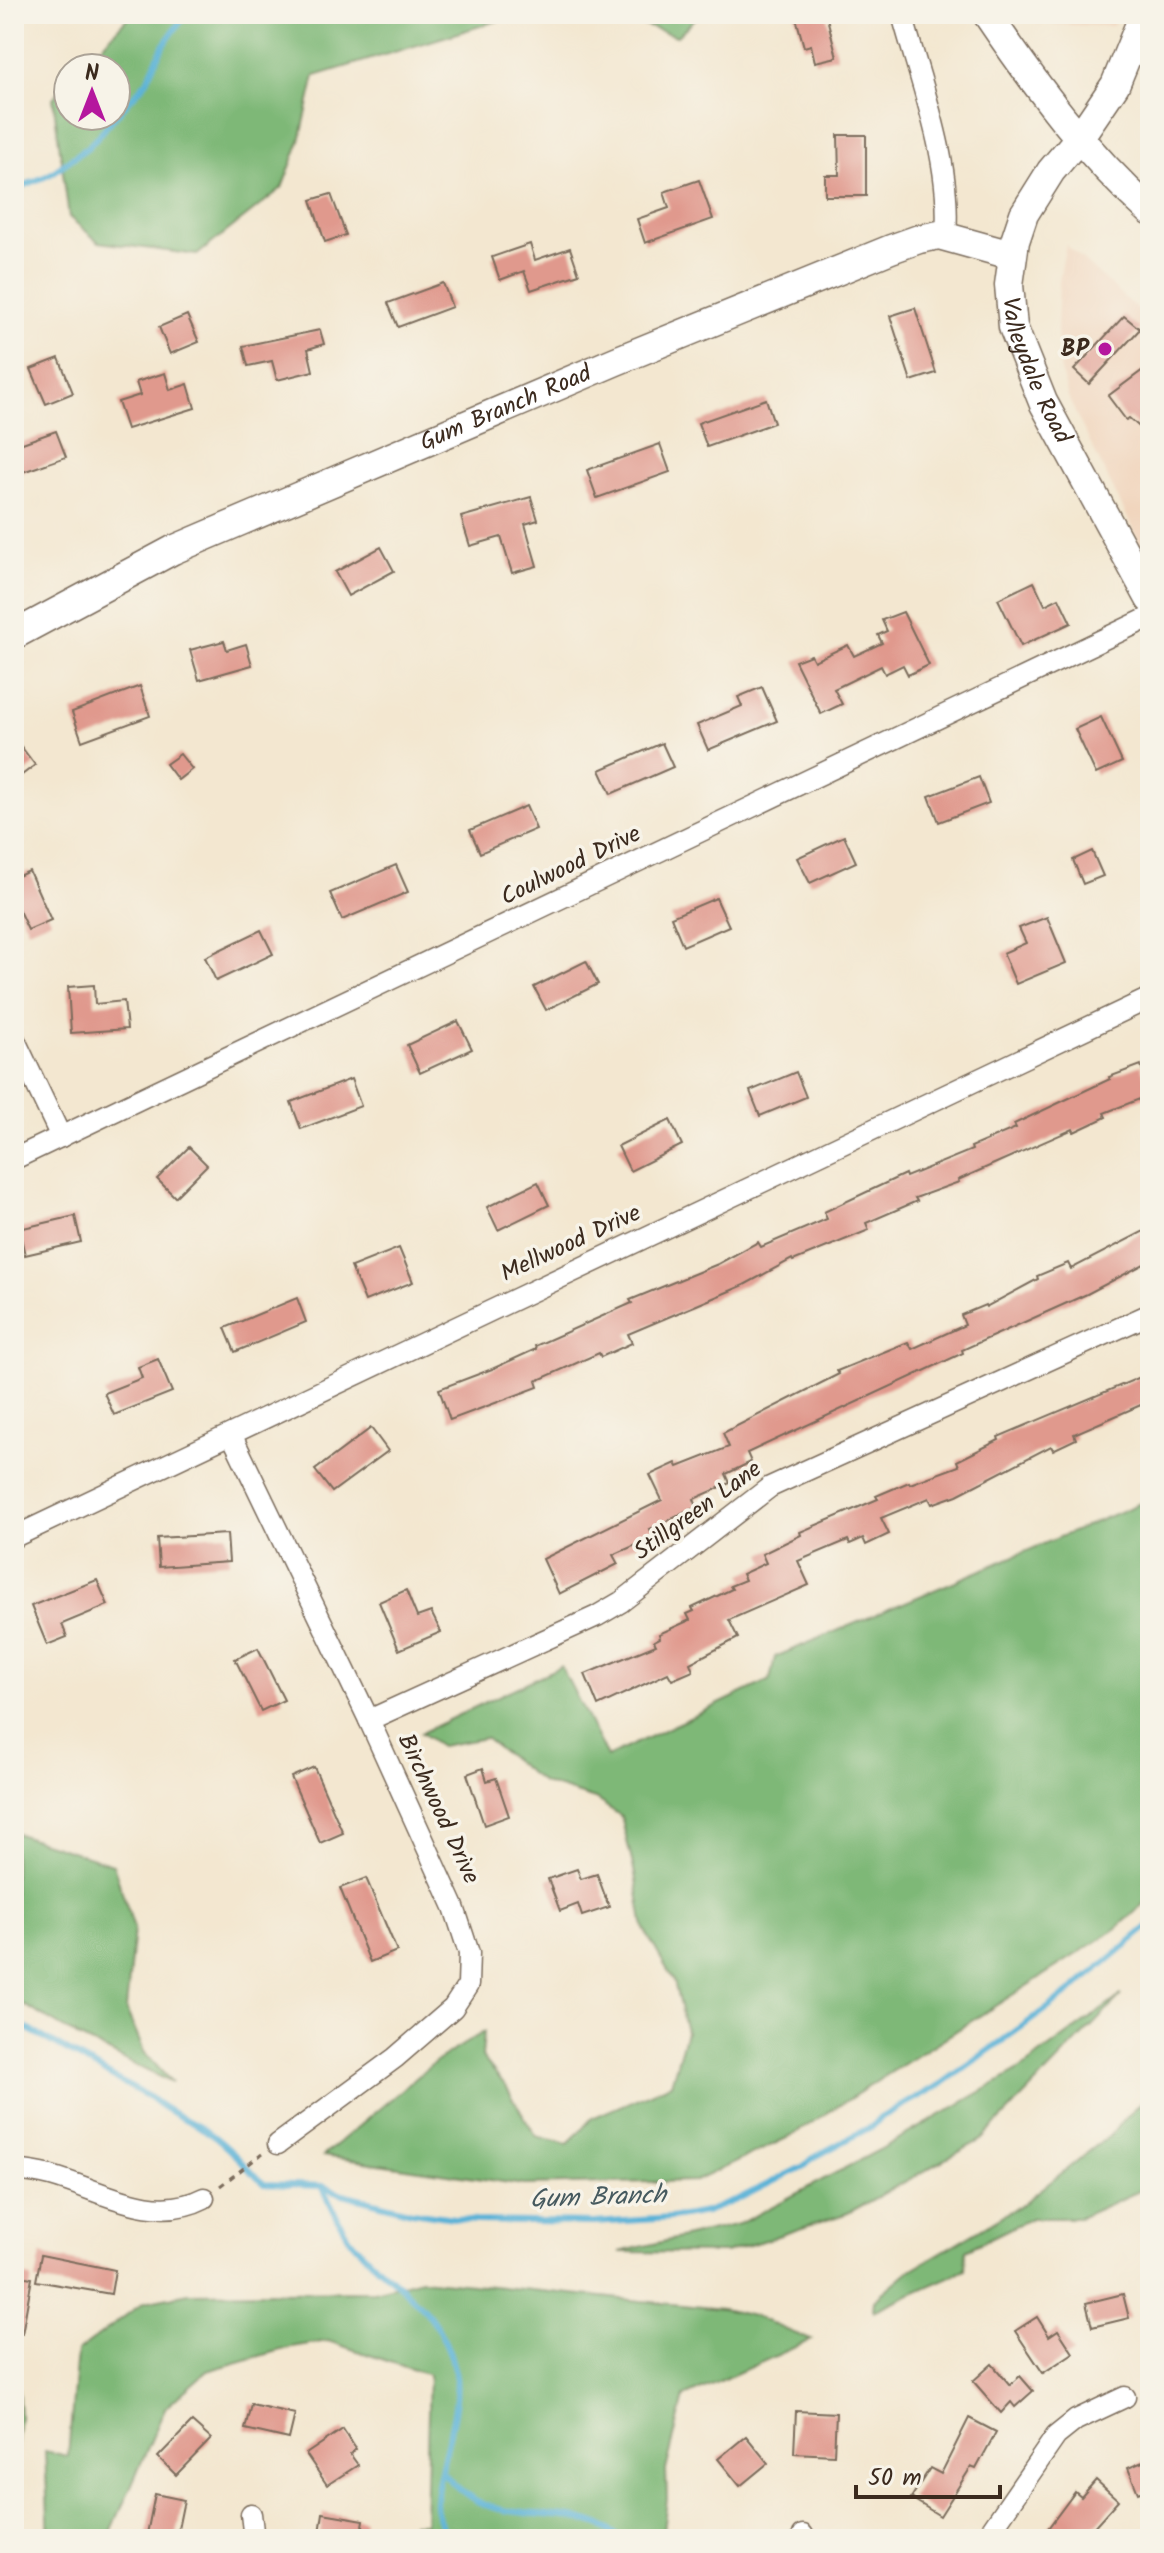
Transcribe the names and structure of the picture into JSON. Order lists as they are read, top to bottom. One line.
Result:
{"streets":{"street":["Valleydale Road","Gum Branch Road","Coulwood Drive","Mellwood Drive","Stillgreen Lane","Birchwood Drive"]},"crossings":[["Valleydale Road","Gum Branch Road"],["Mellwood Drive","Birchwood Drive"],["Stillgreen Lane","Birchwood Drive"]],"water":["Gum Branch"],"places":["BP"],"scale_bar":"50 m","north":"top"}
